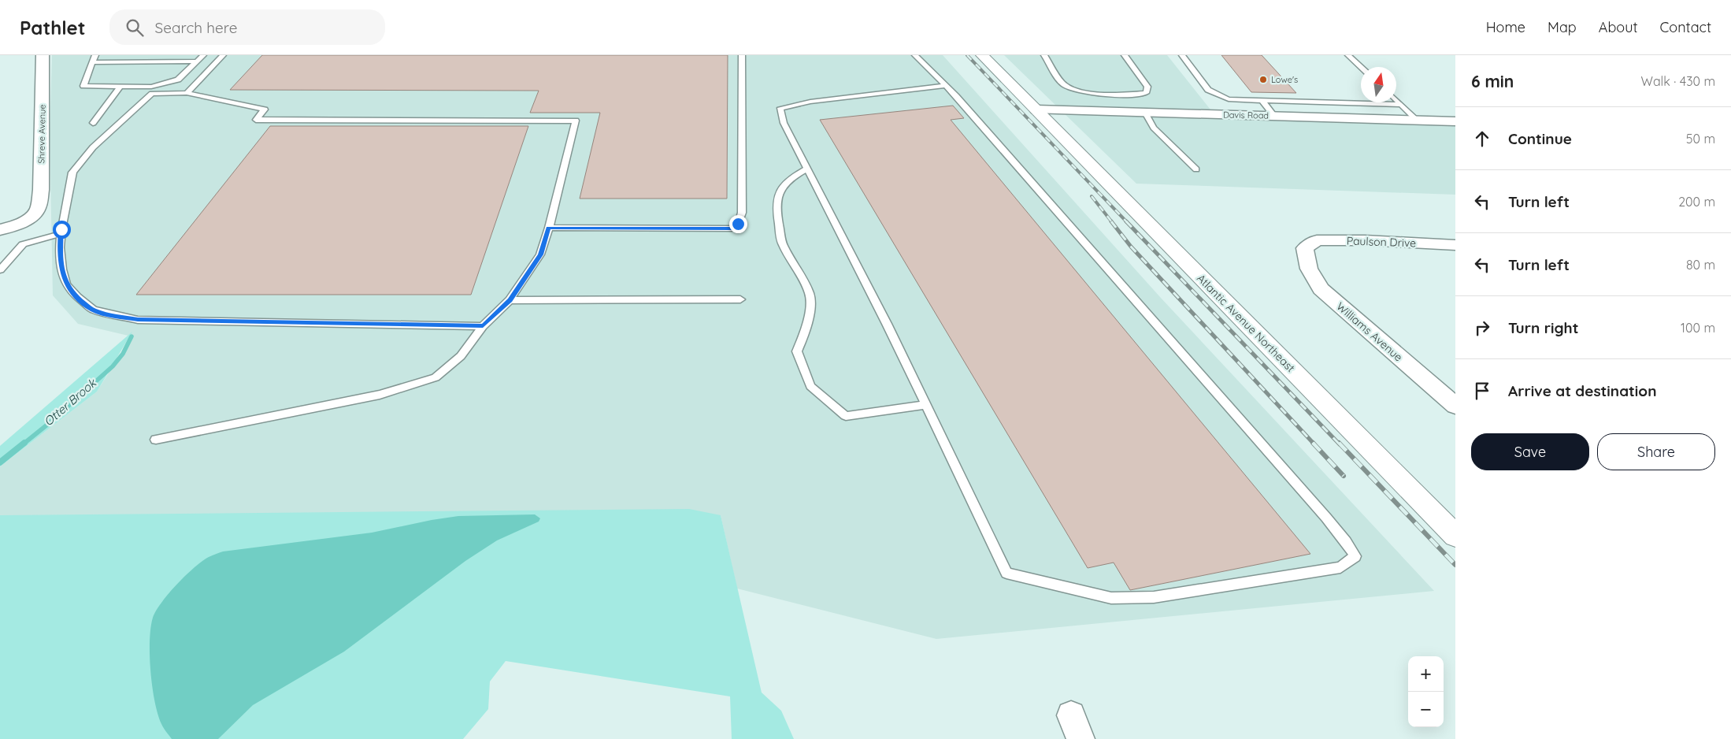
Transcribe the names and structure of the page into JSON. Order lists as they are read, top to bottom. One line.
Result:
{"streets":{"street":["Davis Road","Shreve Avenue","Paulson Drive","Atlantic Avenue Northeast","Williams Avenue"]},"crossings":[["Davis Road","Atlantic Avenue Northeast"],["Paulson Drive","Williams Avenue"]],"water":["Otter Brook"],"places":["Lowe's"],"north":"top","page":{"header":"Pathlet","search":"Search here","nav":["Home","Map","About","Contact"],"heading":["6 min","Walk · 430 m"],"list":[["Continue","50 m"],["Turn left","200 m"],["Turn left","80 m"],["Turn right","100 m"],"Arrive at destination"],"buttons":["Save","Share"],"map_buttons":["+","−"]}}
